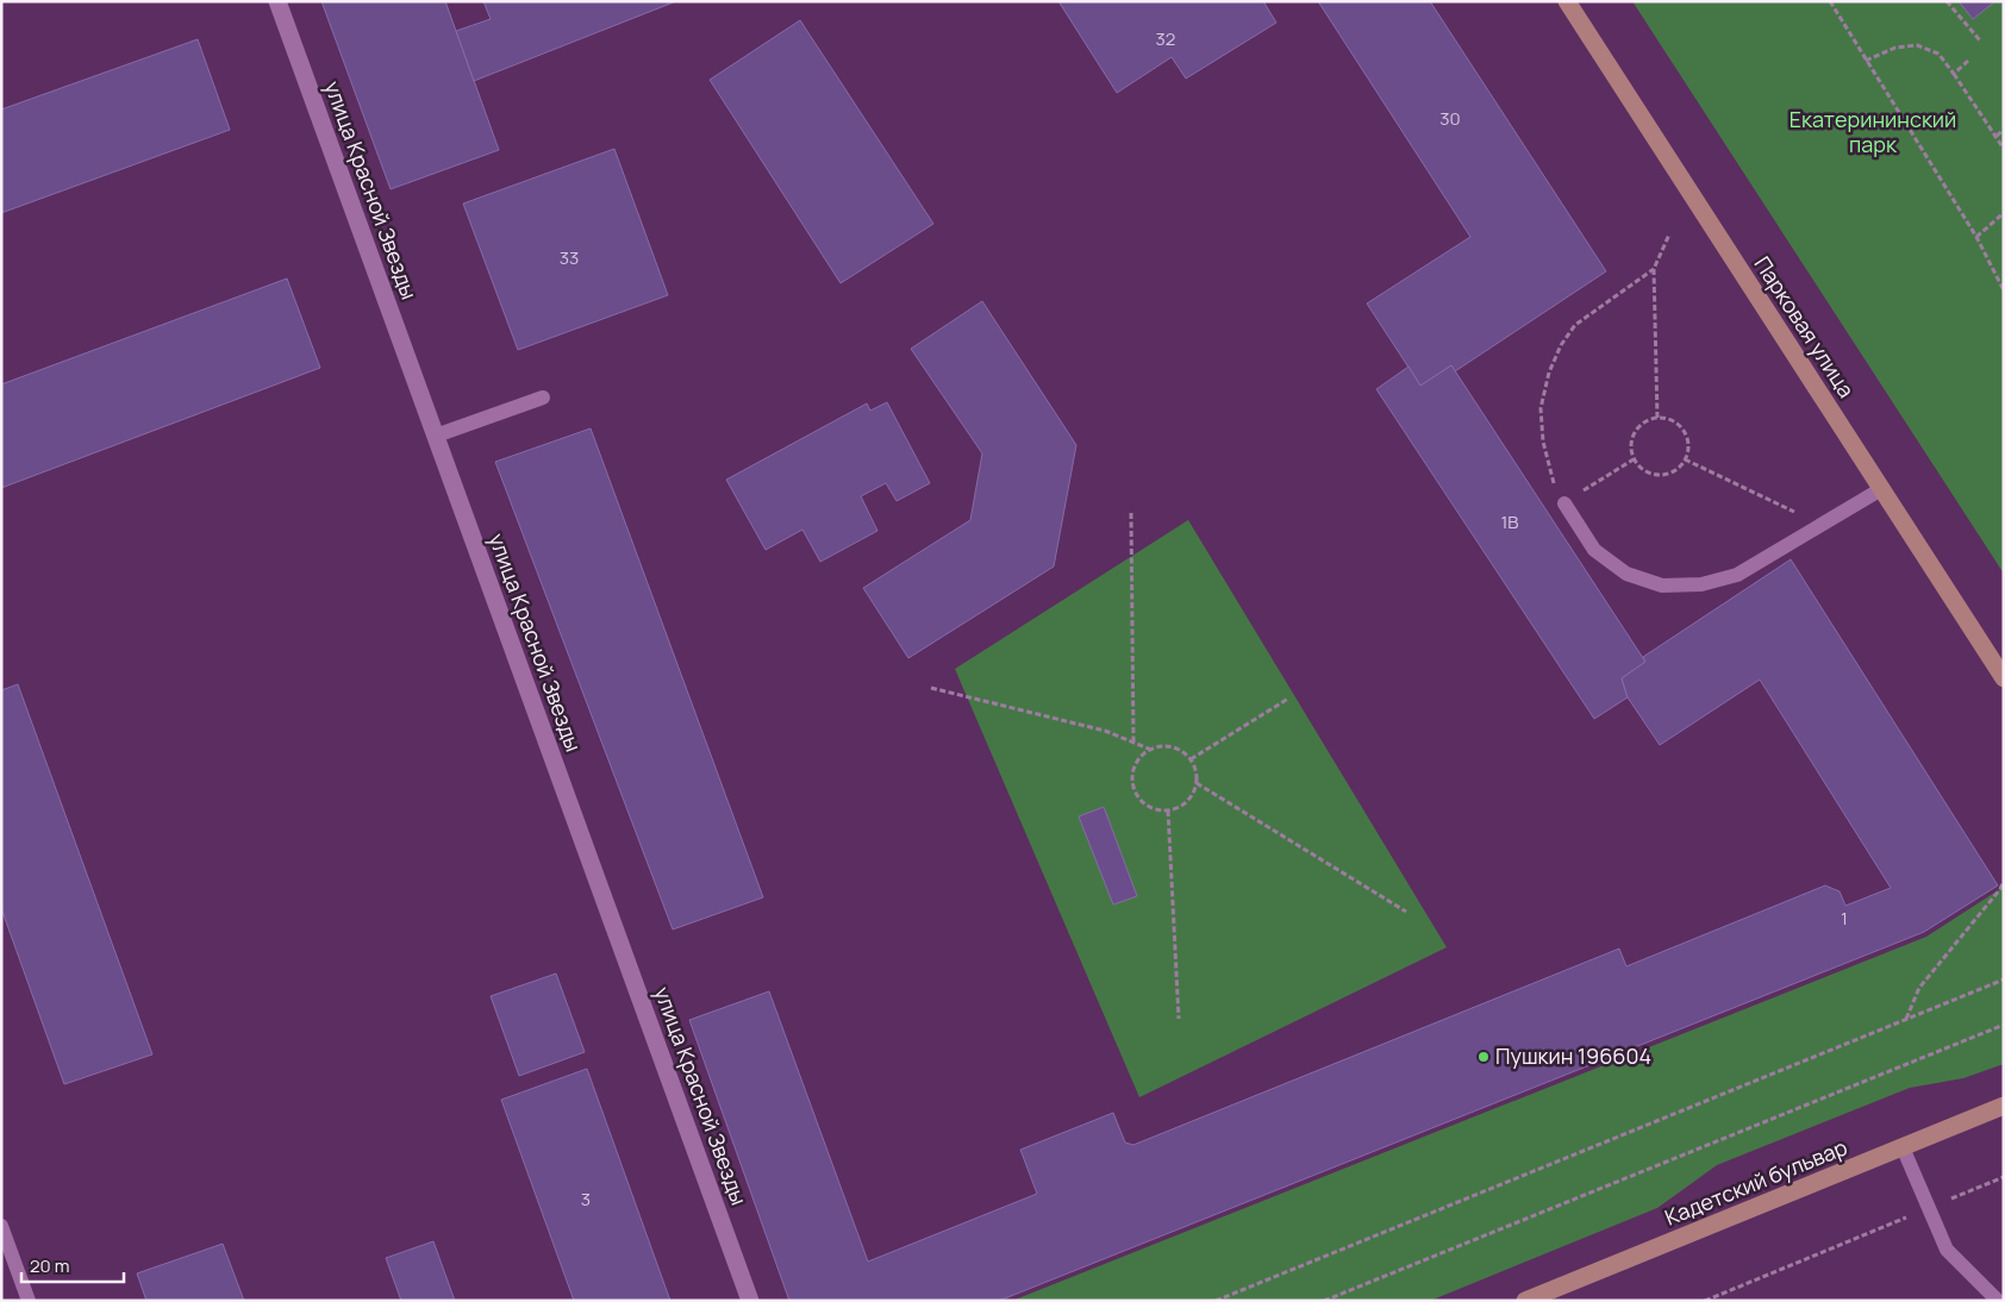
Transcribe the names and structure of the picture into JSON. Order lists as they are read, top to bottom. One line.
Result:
{"streets":{"main road":["Парковая улица","Кадетский бульвар"],"street":["улица Красной Звезды"]},"parks":["Екатерининский парк"],"places":["Пушкин 196604"],"house_numbers":["32","30","33","1В","1","3"],"scale_bar":"20 m"}
